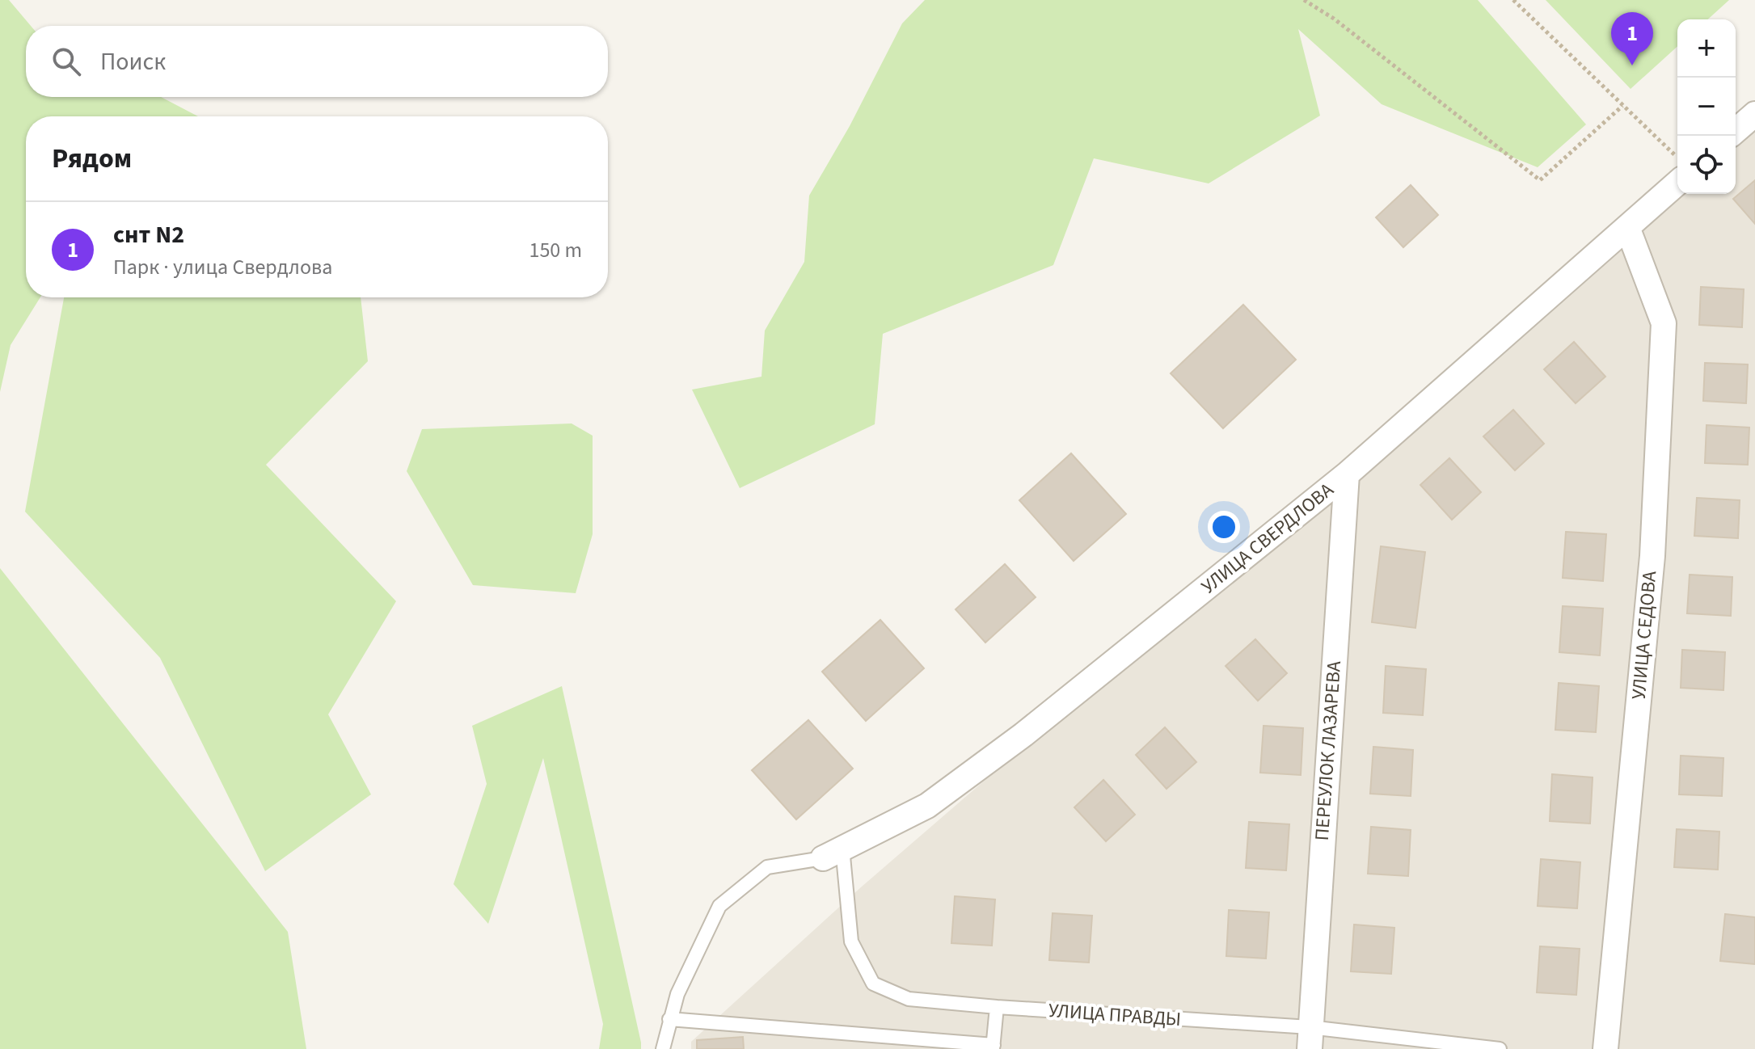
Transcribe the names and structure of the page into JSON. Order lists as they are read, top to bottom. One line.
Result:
{"streets":{"street":["УЛИЦА СВЕРДЛОВА","УЛИЦА СЕДОВА","ПЕРЕУЛОК ЛАЗАРЕВА"],"lane":["УЛИЦА ПРАВДЫ"]},"crossings":[["УЛИЦА СВЕРДЛОВА","УЛИЦА СЕДОВА"],["УЛИЦА СВЕРДЛОВА","ПЕРЕУЛОК ЛАЗАРЕВА"],["УЛИЦА СВЕРДЛОВА","УЛИЦА ПРАВДЫ"],["ПЕРЕУЛОК ЛАЗАРЕВА","УЛИЦА ПРАВДЫ"]],"page":{"pins":"1","map_buttons":["+","−"],"search":"Поиск","heading":"Рядом","list":[{"mark":"1","name":"снт N2","note":"Парк · улица Свердлова","value":"150 m"}]}}
